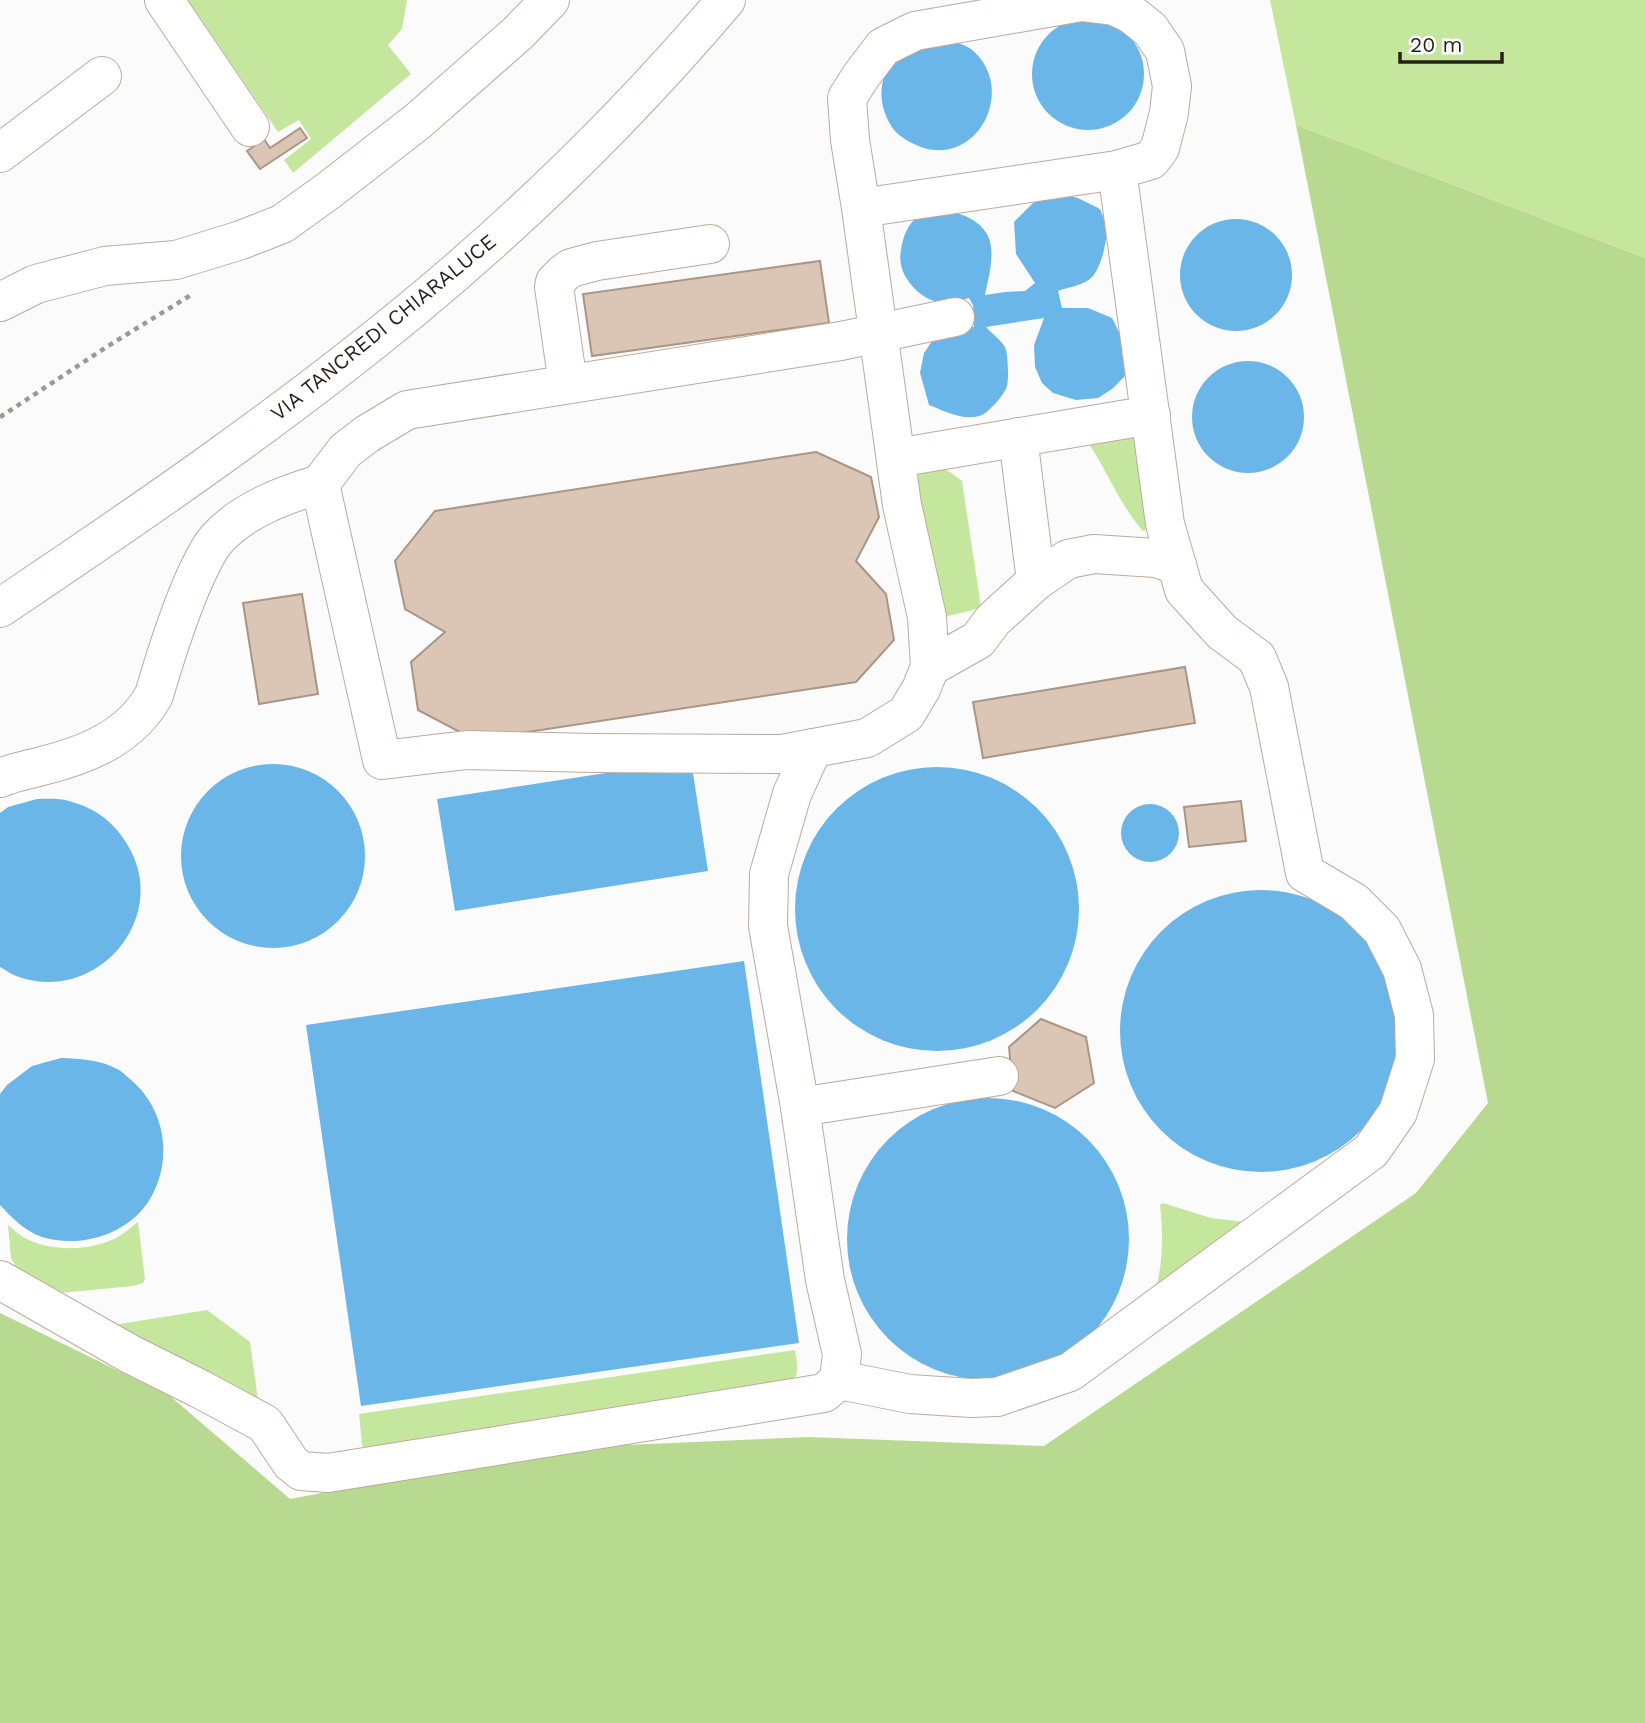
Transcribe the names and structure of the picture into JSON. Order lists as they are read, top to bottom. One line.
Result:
{"streets":{"street":["VIA TANCREDI CHIARALUCE"]},"scale_bar":"20 m"}
